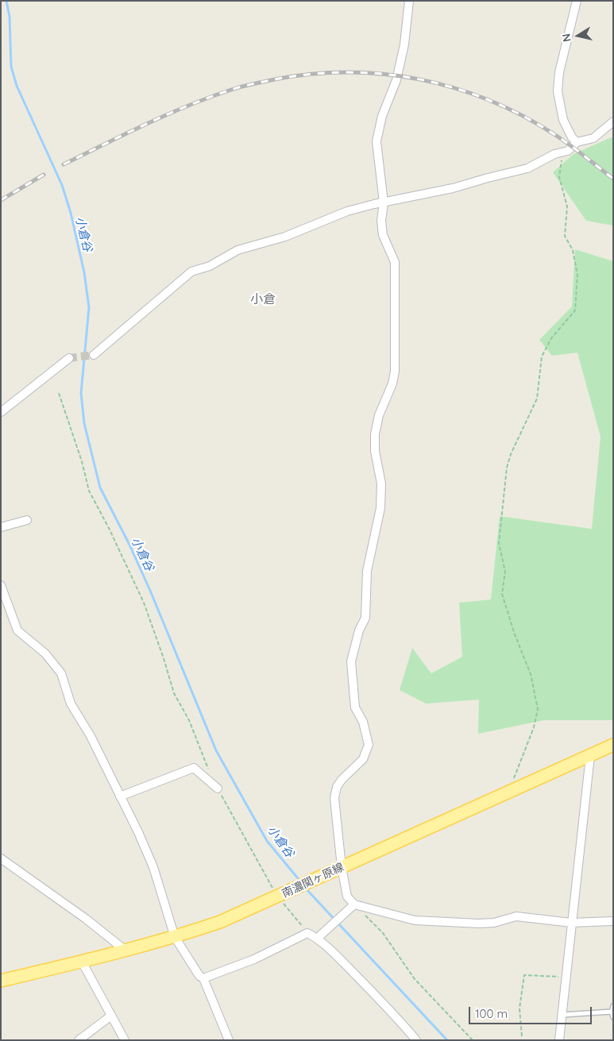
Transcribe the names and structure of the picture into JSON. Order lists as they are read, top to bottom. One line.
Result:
{"streets":{"main road":["南濃関ヶ原線"]},"districts":["小倉"],"water":["小倉谷"],"scale_bar":"100 m","north":"left"}
